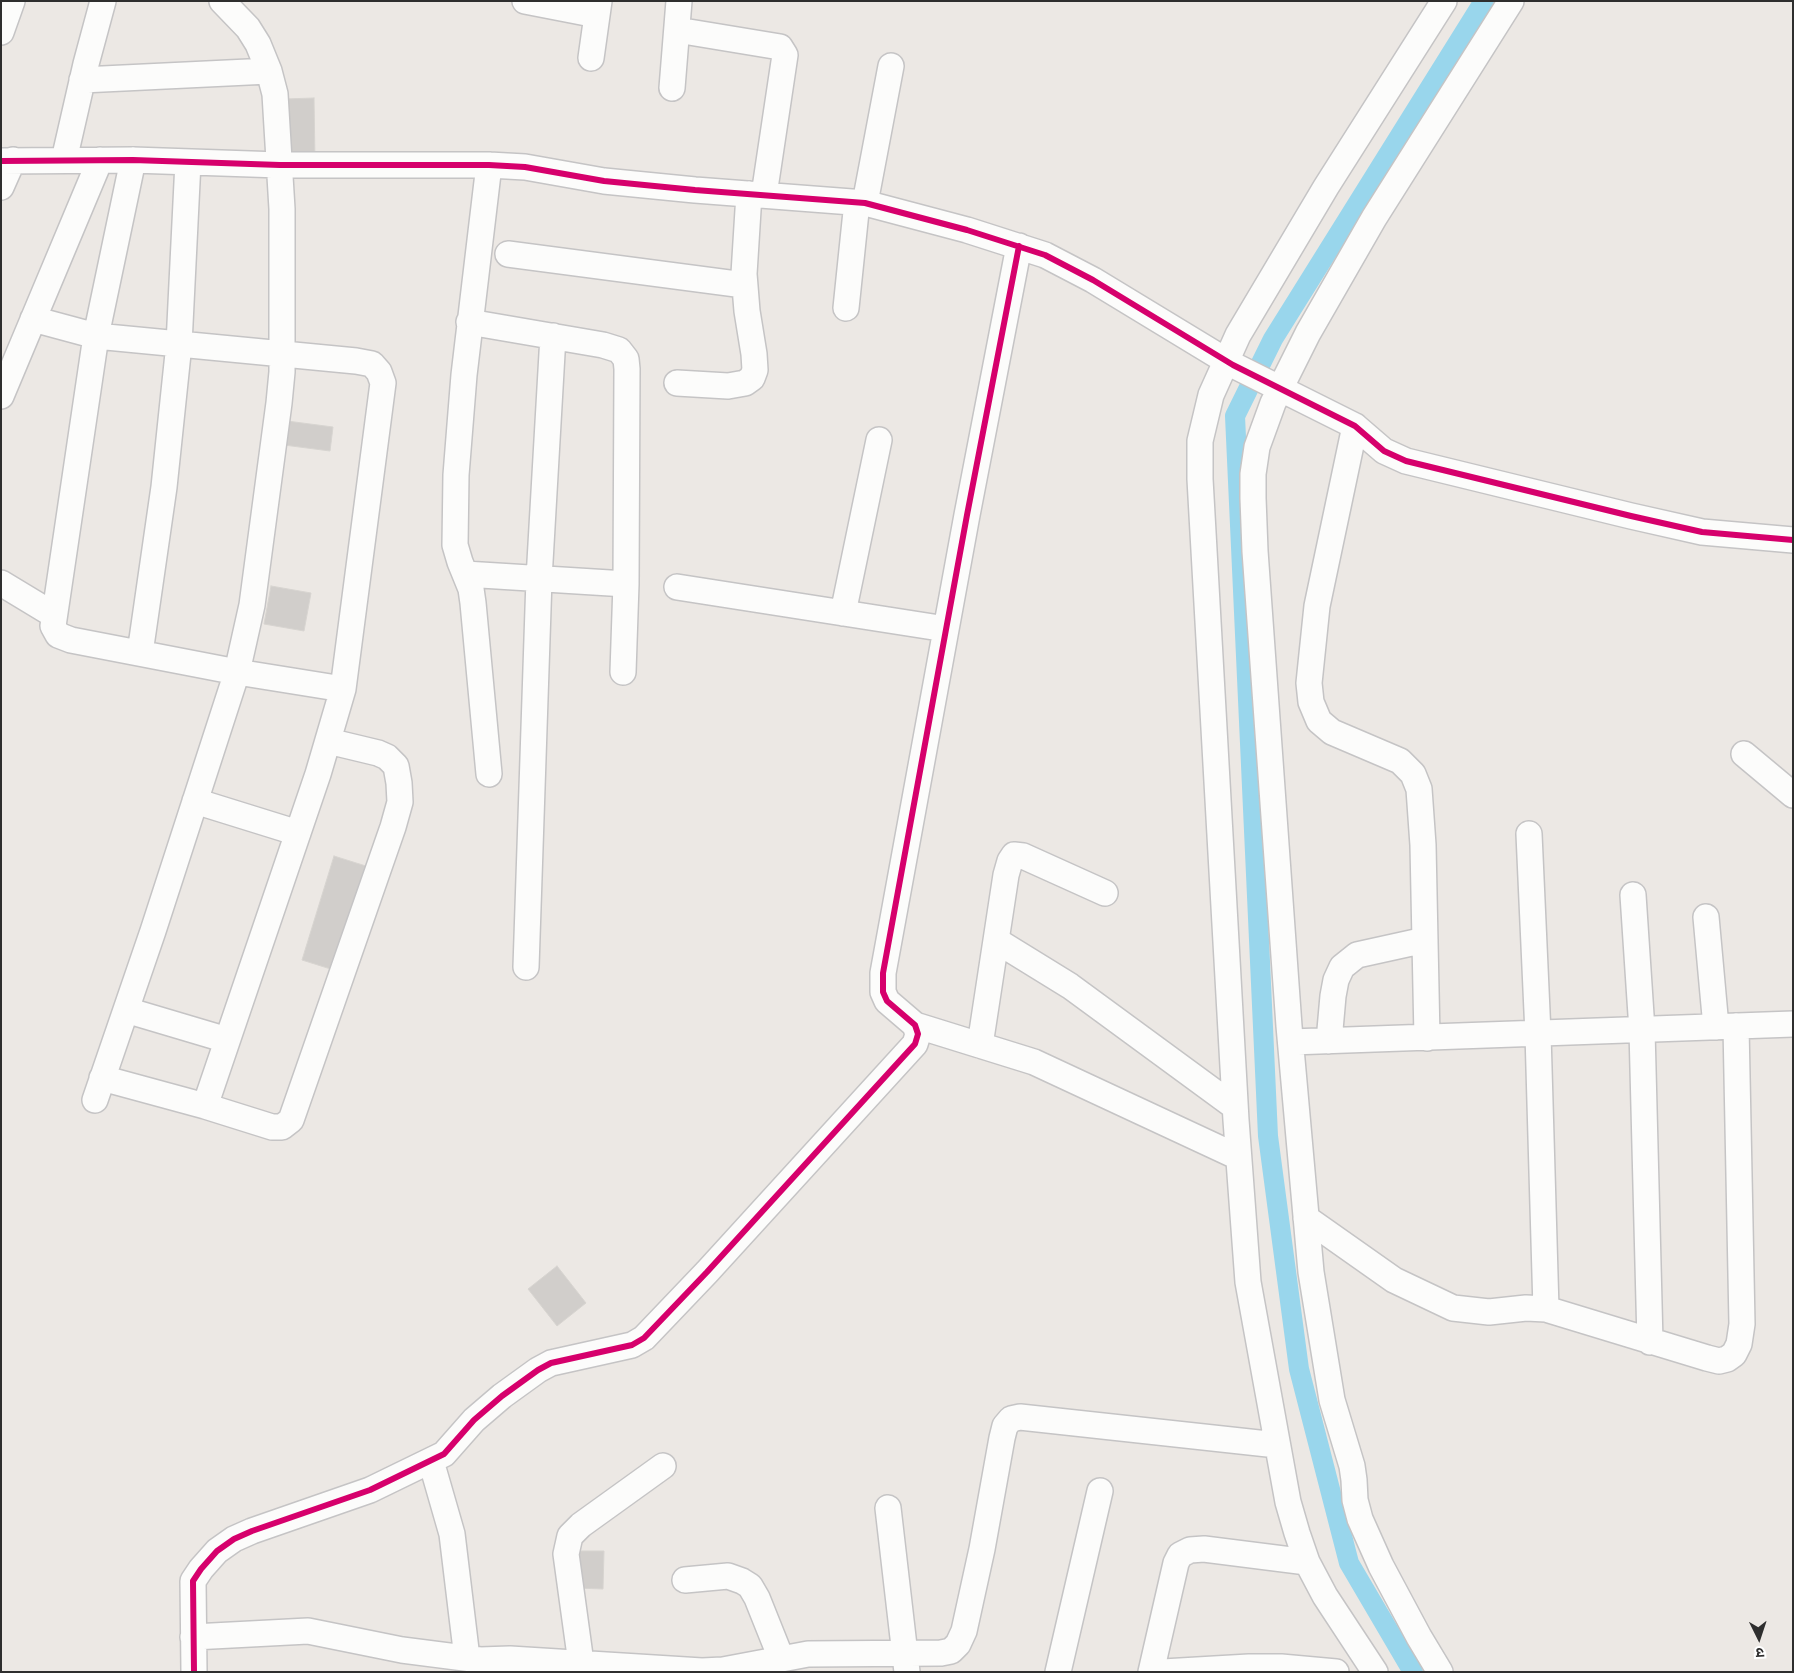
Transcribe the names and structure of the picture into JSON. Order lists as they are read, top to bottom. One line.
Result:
{"north":"bottom"}
